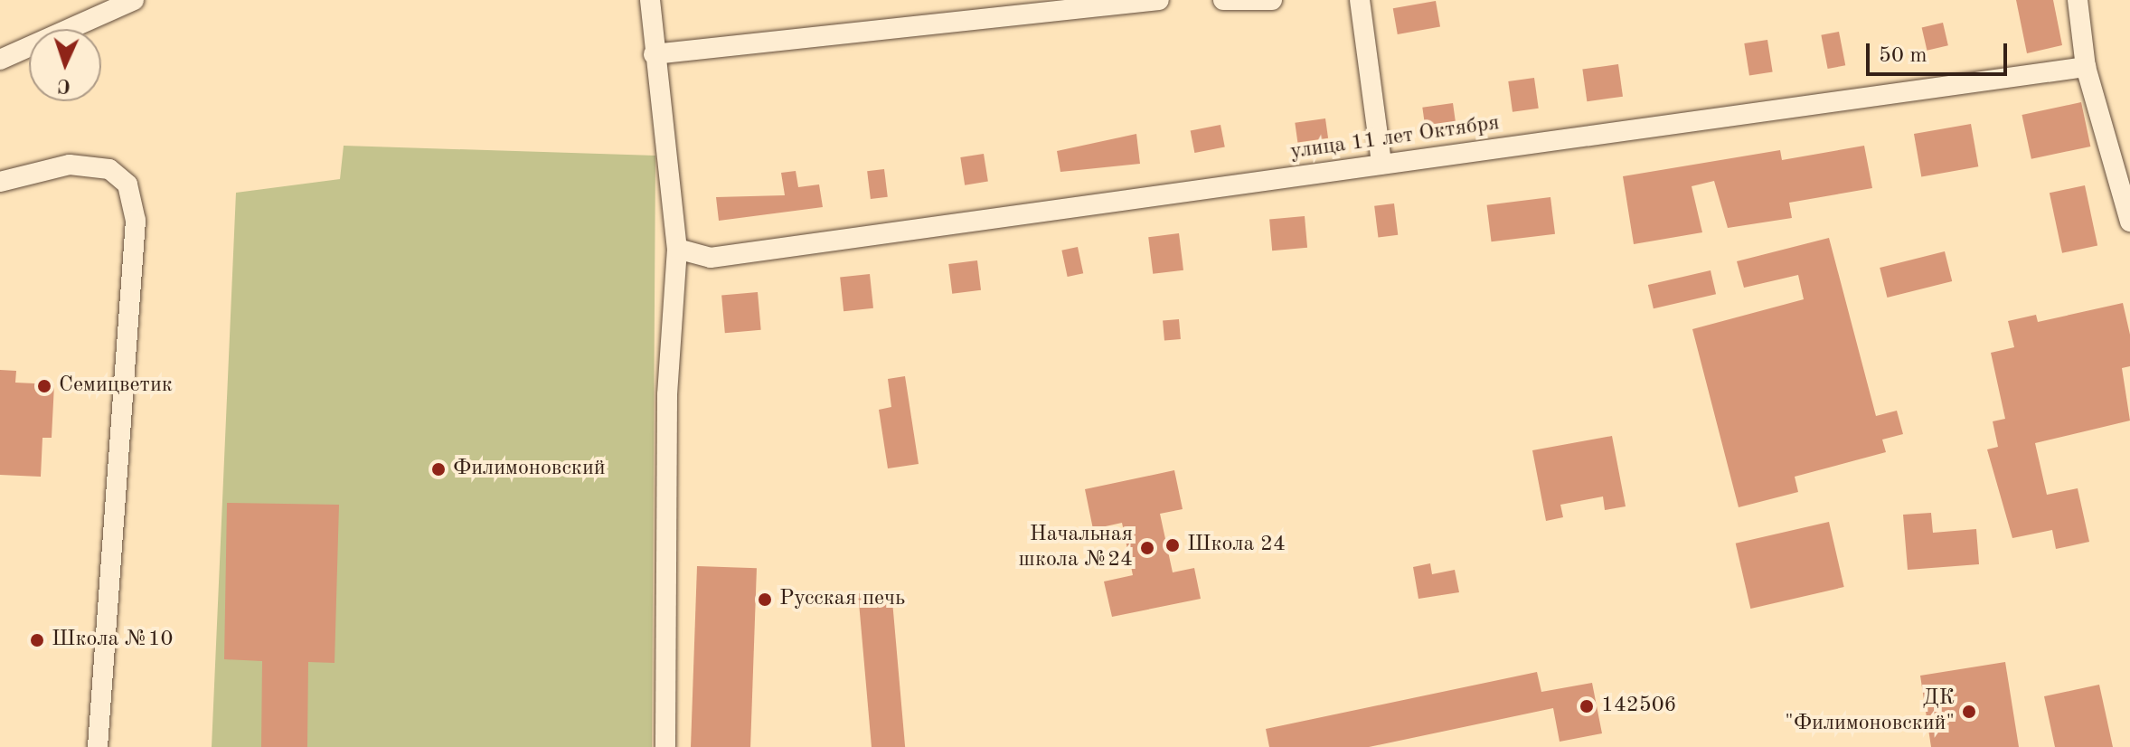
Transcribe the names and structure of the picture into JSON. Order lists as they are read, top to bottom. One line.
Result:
{"streets":{"street":["улица 11 лет Октября"]},"places":["Семицветик","Филимоновский","Школа 24","Начальная школа №24","Русская печь","Школа №10","142506","ДК \"Филимоновский\""],"scale_bar":"50 m","north":"bottom"}
